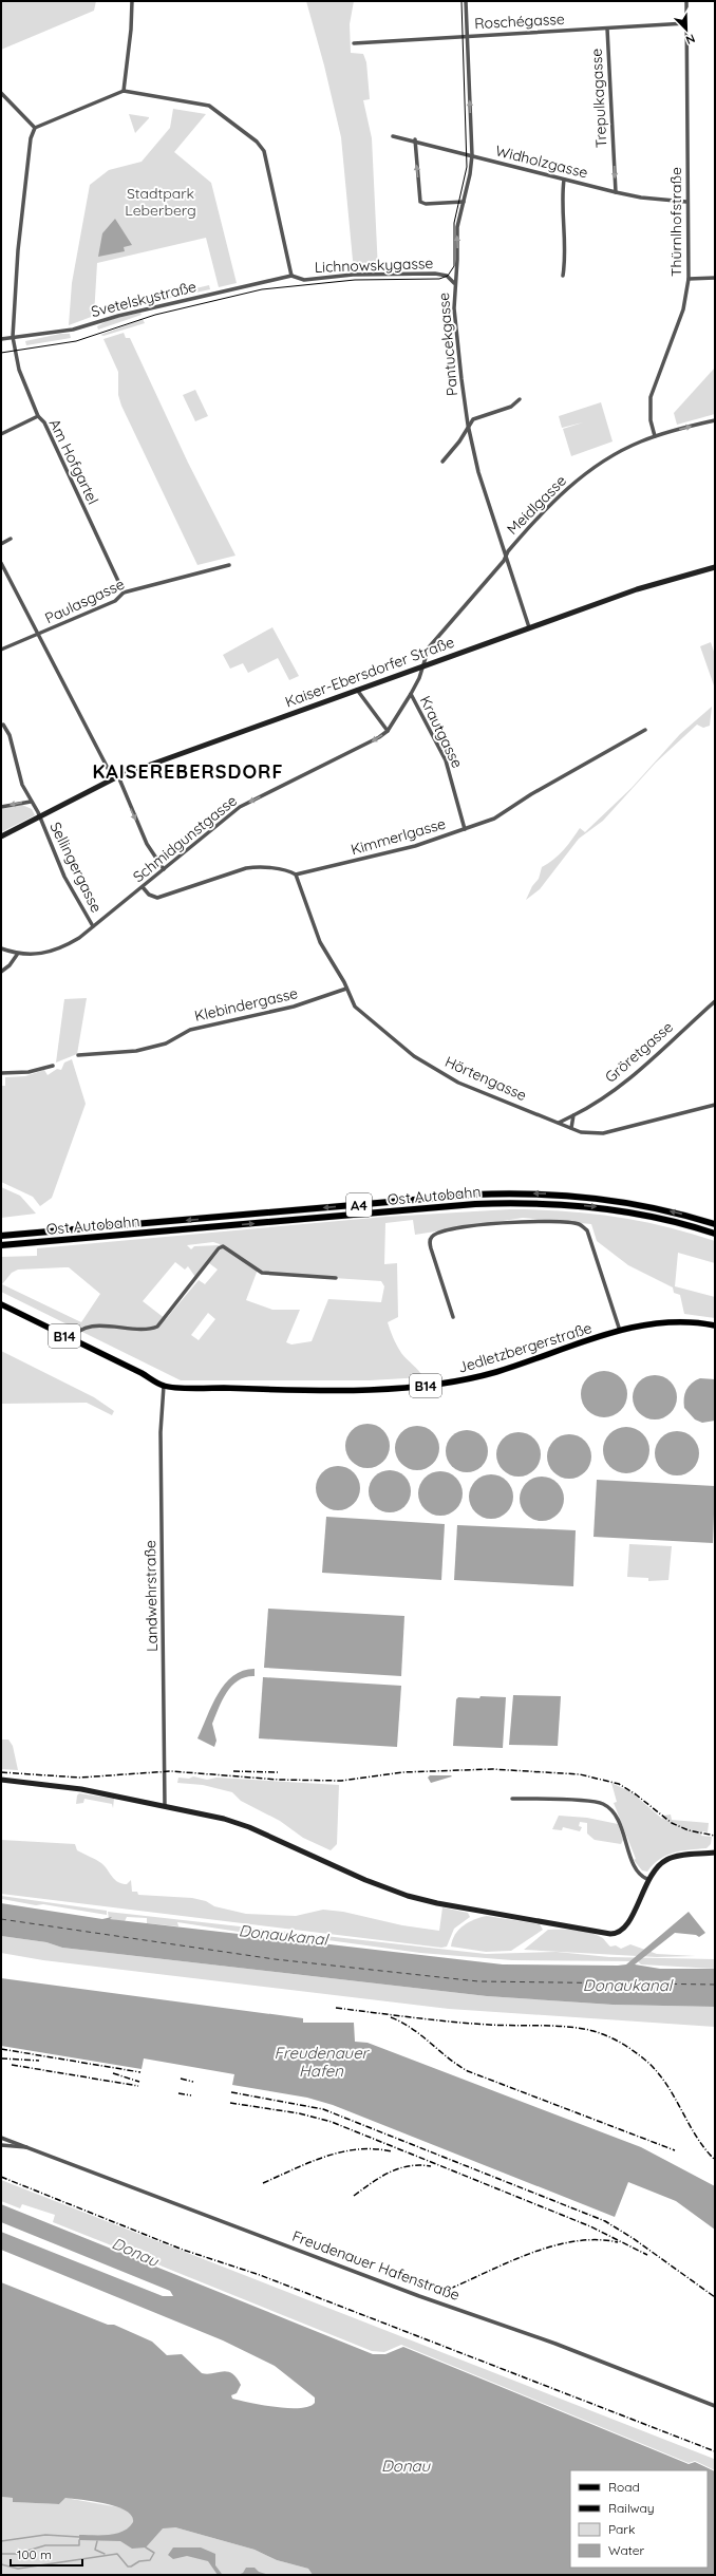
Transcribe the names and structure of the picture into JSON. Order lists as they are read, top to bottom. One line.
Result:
{"streets":{"highway":["Ost Autobahn","A4"],"main road":["B14","Jedletzbergerstraße"],"street":["Roschégasse","Trepulkagasse","Widholzgasse","Thürnlhofstraße","Lichnowskygasse","Svetelskystraße","Pantucekgasse","Am Hofgartel","Meidlgasse","Paulasgasse","Kaiser-Ebersdorfer Straße","Krautgasse","Kimmerlgasse","Schmidgunstgasse","Sellingergasse","Klebindergasse","Gröretgasse","Hörtengasse","Landwehrstraße","Freudenauer Hafenstraße"]},"crossings":[["Roschégasse","Trepulkagasse"],["Roschégasse","Thürnlhofstraße"],["Roschégasse","Pantucekgasse"],["Trepulkagasse","Widholzgasse"],["Widholzgasse","Thürnlhofstraße"],["Widholzgasse","Pantucekgasse"],["Thürnlhofstraße","Meidlgasse"],["Lichnowskygasse","Svetelskystraße"],["Lichnowskygasse","Pantucekgasse"],["Svetelskystraße","Am Hofgartel"],["Pantucekgasse","Meidlgasse"],["Pantucekgasse","Kaiser-Ebersdorfer Straße"],["Am Hofgartel","Paulasgasse"],["Meidlgasse","Kaiser-Ebersdorfer Straße"],["Meidlgasse","Schmidgunstgasse"],["Kaiser-Ebersdorfer Straße","Schmidgunstgasse"],["Kaiser-Ebersdorfer Straße","Sellingergasse"],["Krautgasse","Kimmerlgasse"],["Krautgasse","Schmidgunstgasse"],["Kimmerlgasse","Schmidgunstgasse"],["Kimmerlgasse","Hörtengasse"],["Schmidgunstgasse","Sellingergasse"],["Klebindergasse","Hörtengasse"],["Gröretgasse","Hörtengasse"],["B14","Jedletzbergerstraße"],["B14","Landwehrstraße"],["Jedletzbergerstraße","Landwehrstraße"]],"one_way":["Trepulkagasse","Schmidgunstgasse"],"districts":["KAISEREBERSDORF"],"water":["Donaukanal","Freudenauer Hafen","Donau"],"parks":["Stadtpark Leberberg"],"legend":["Road","Railway","Park","Water"],"scale_bar":"100 m","north":"bottom right"}
